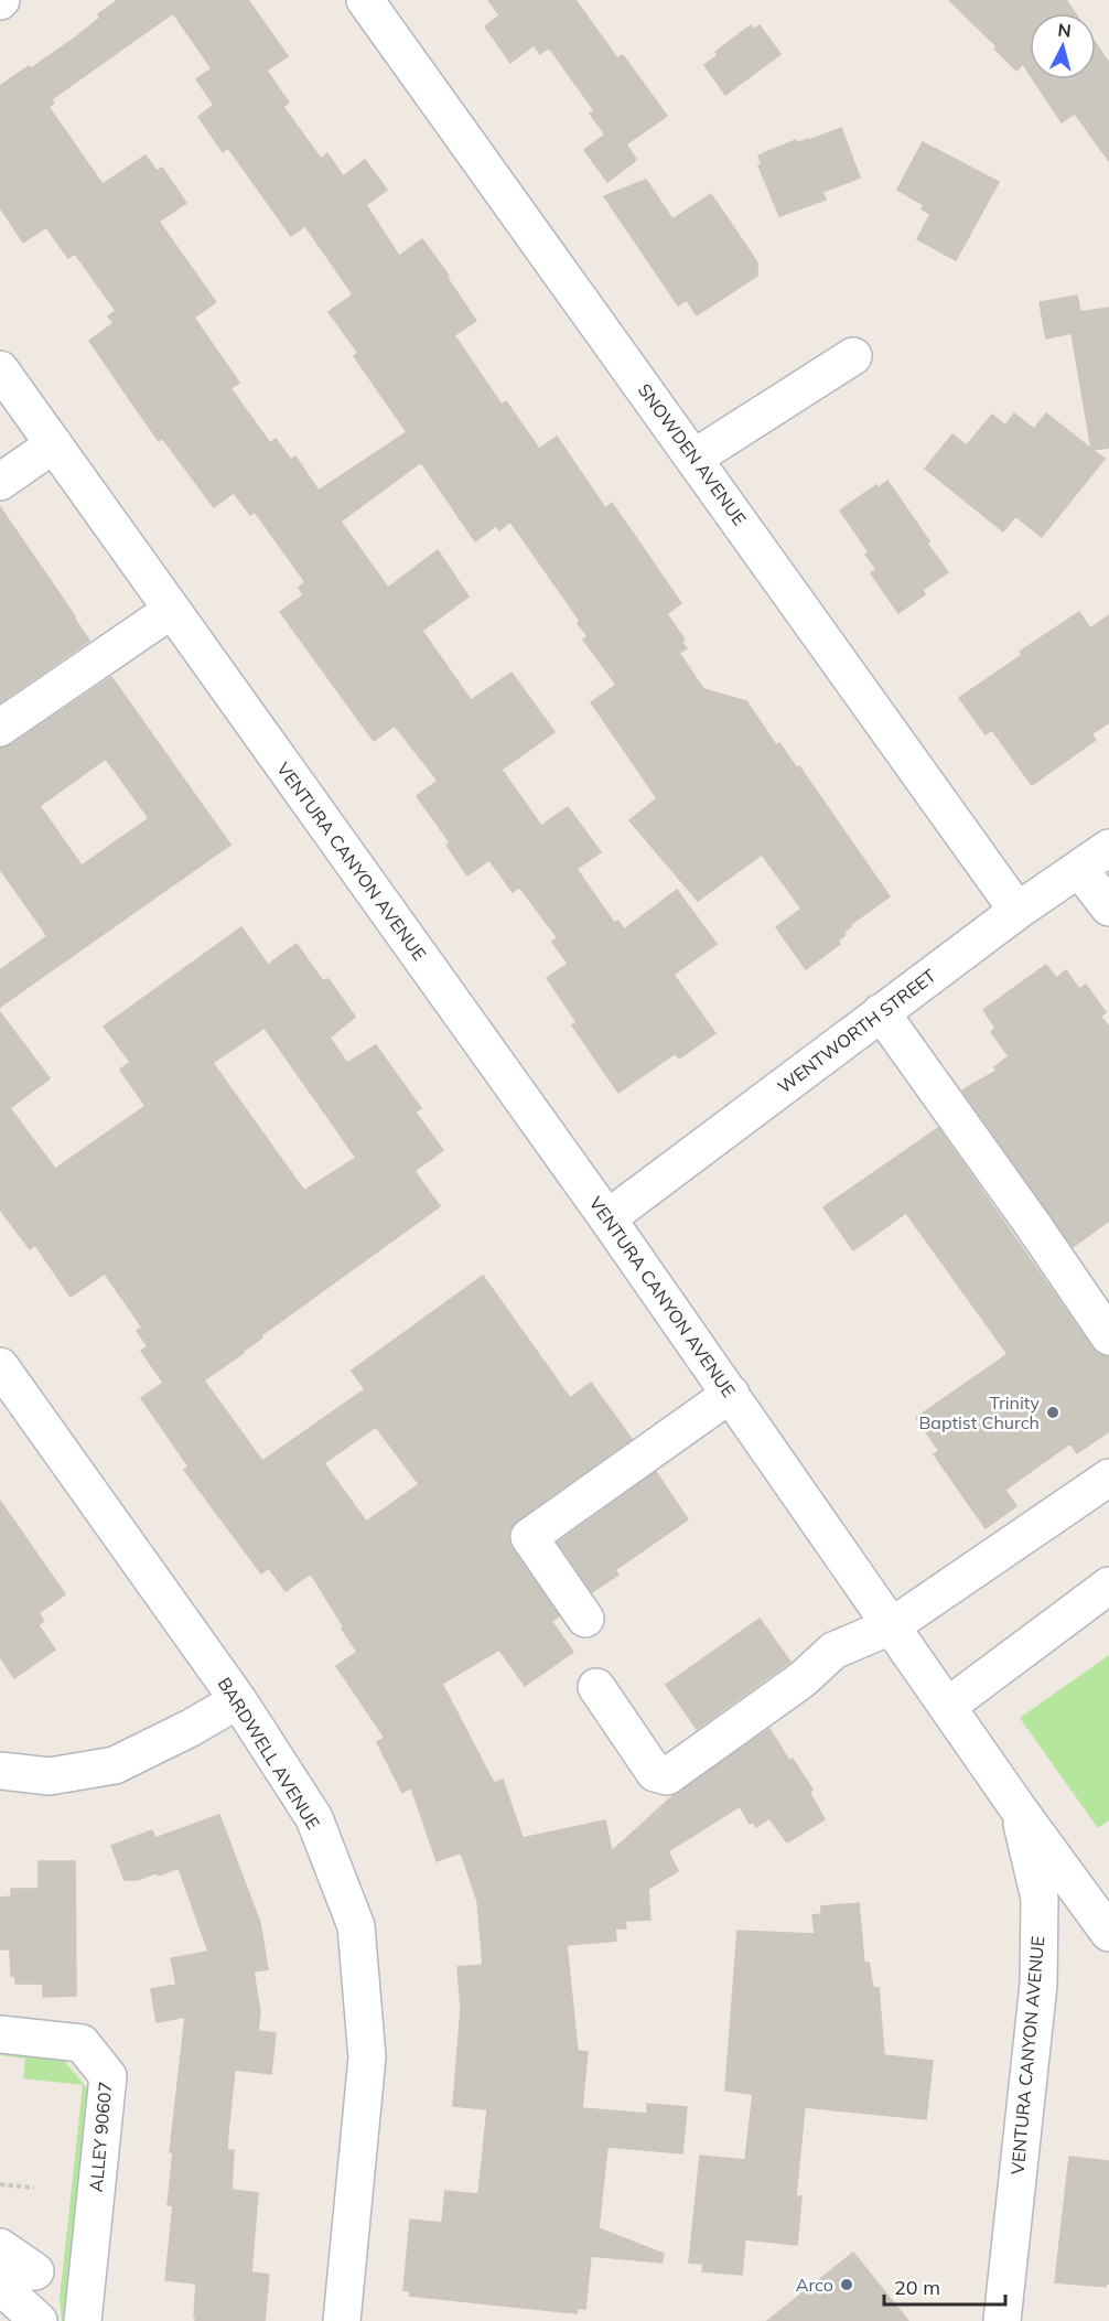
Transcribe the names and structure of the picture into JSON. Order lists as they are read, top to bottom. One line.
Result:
{"streets":{"street":["SNOWDEN AVENUE","VENTURA CANYON AVENUE","WENTWORTH STREET","BARDWELL AVENUE","ALLEY 90607"]},"crossings":[["SNOWDEN AVENUE","WENTWORTH STREET"],["VENTURA CANYON AVENUE","WENTWORTH STREET"]],"places":["Trinity Baptist Church","Arco"],"scale_bar":"20 m","north":"top"}
